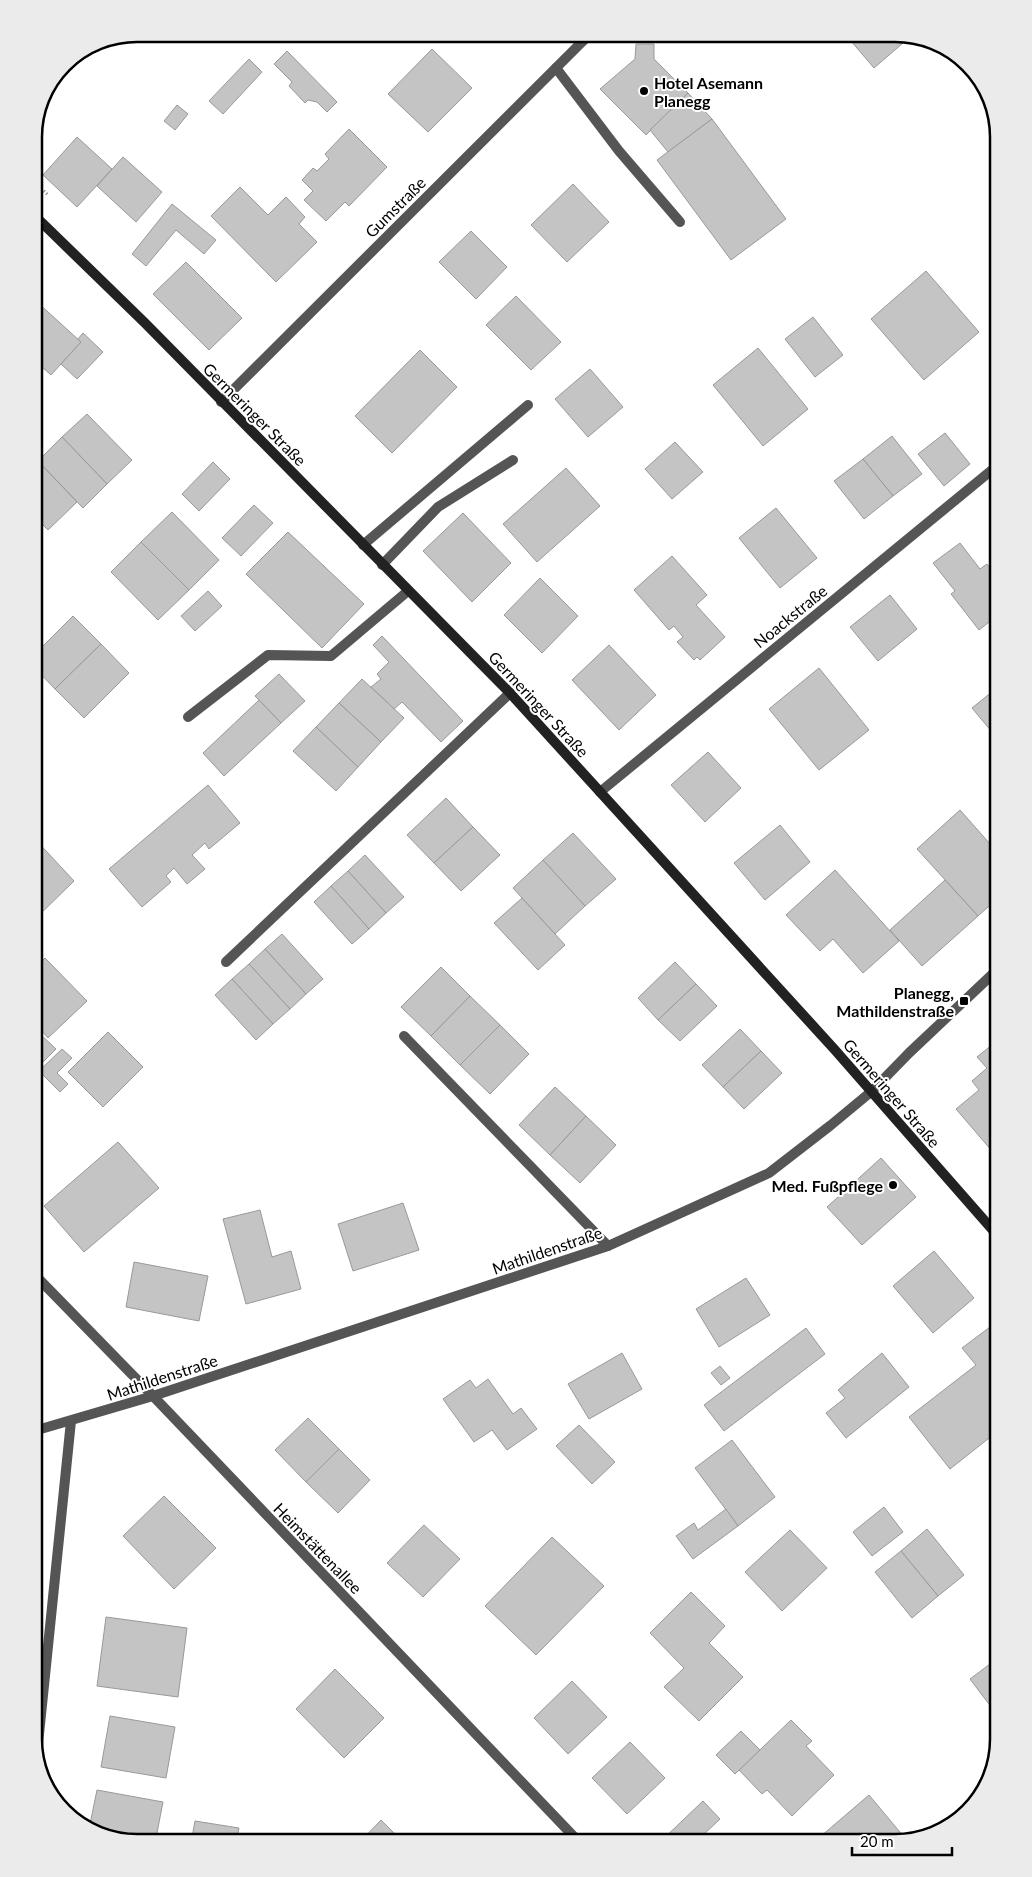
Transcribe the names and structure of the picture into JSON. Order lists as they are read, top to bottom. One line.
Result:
{"streets":{"main road":["Germeringer Straße"],"street":["Gumstraße","Noackstraße","Mathildenstraße","Heimstättenallee"]},"crossings":[["Gumstraße","Germeringer Straße"],["Germeringer Straße","Noackstraße"],["Germeringer Straße","Mathildenstraße"],["Mathildenstraße","Heimstättenallee"]],"places":{"other":["Hotel Asemann Planegg","Med. Fußpflege"],"transit":["Planegg, Mathildenstraße"]},"scale_bar":"20 m"}
